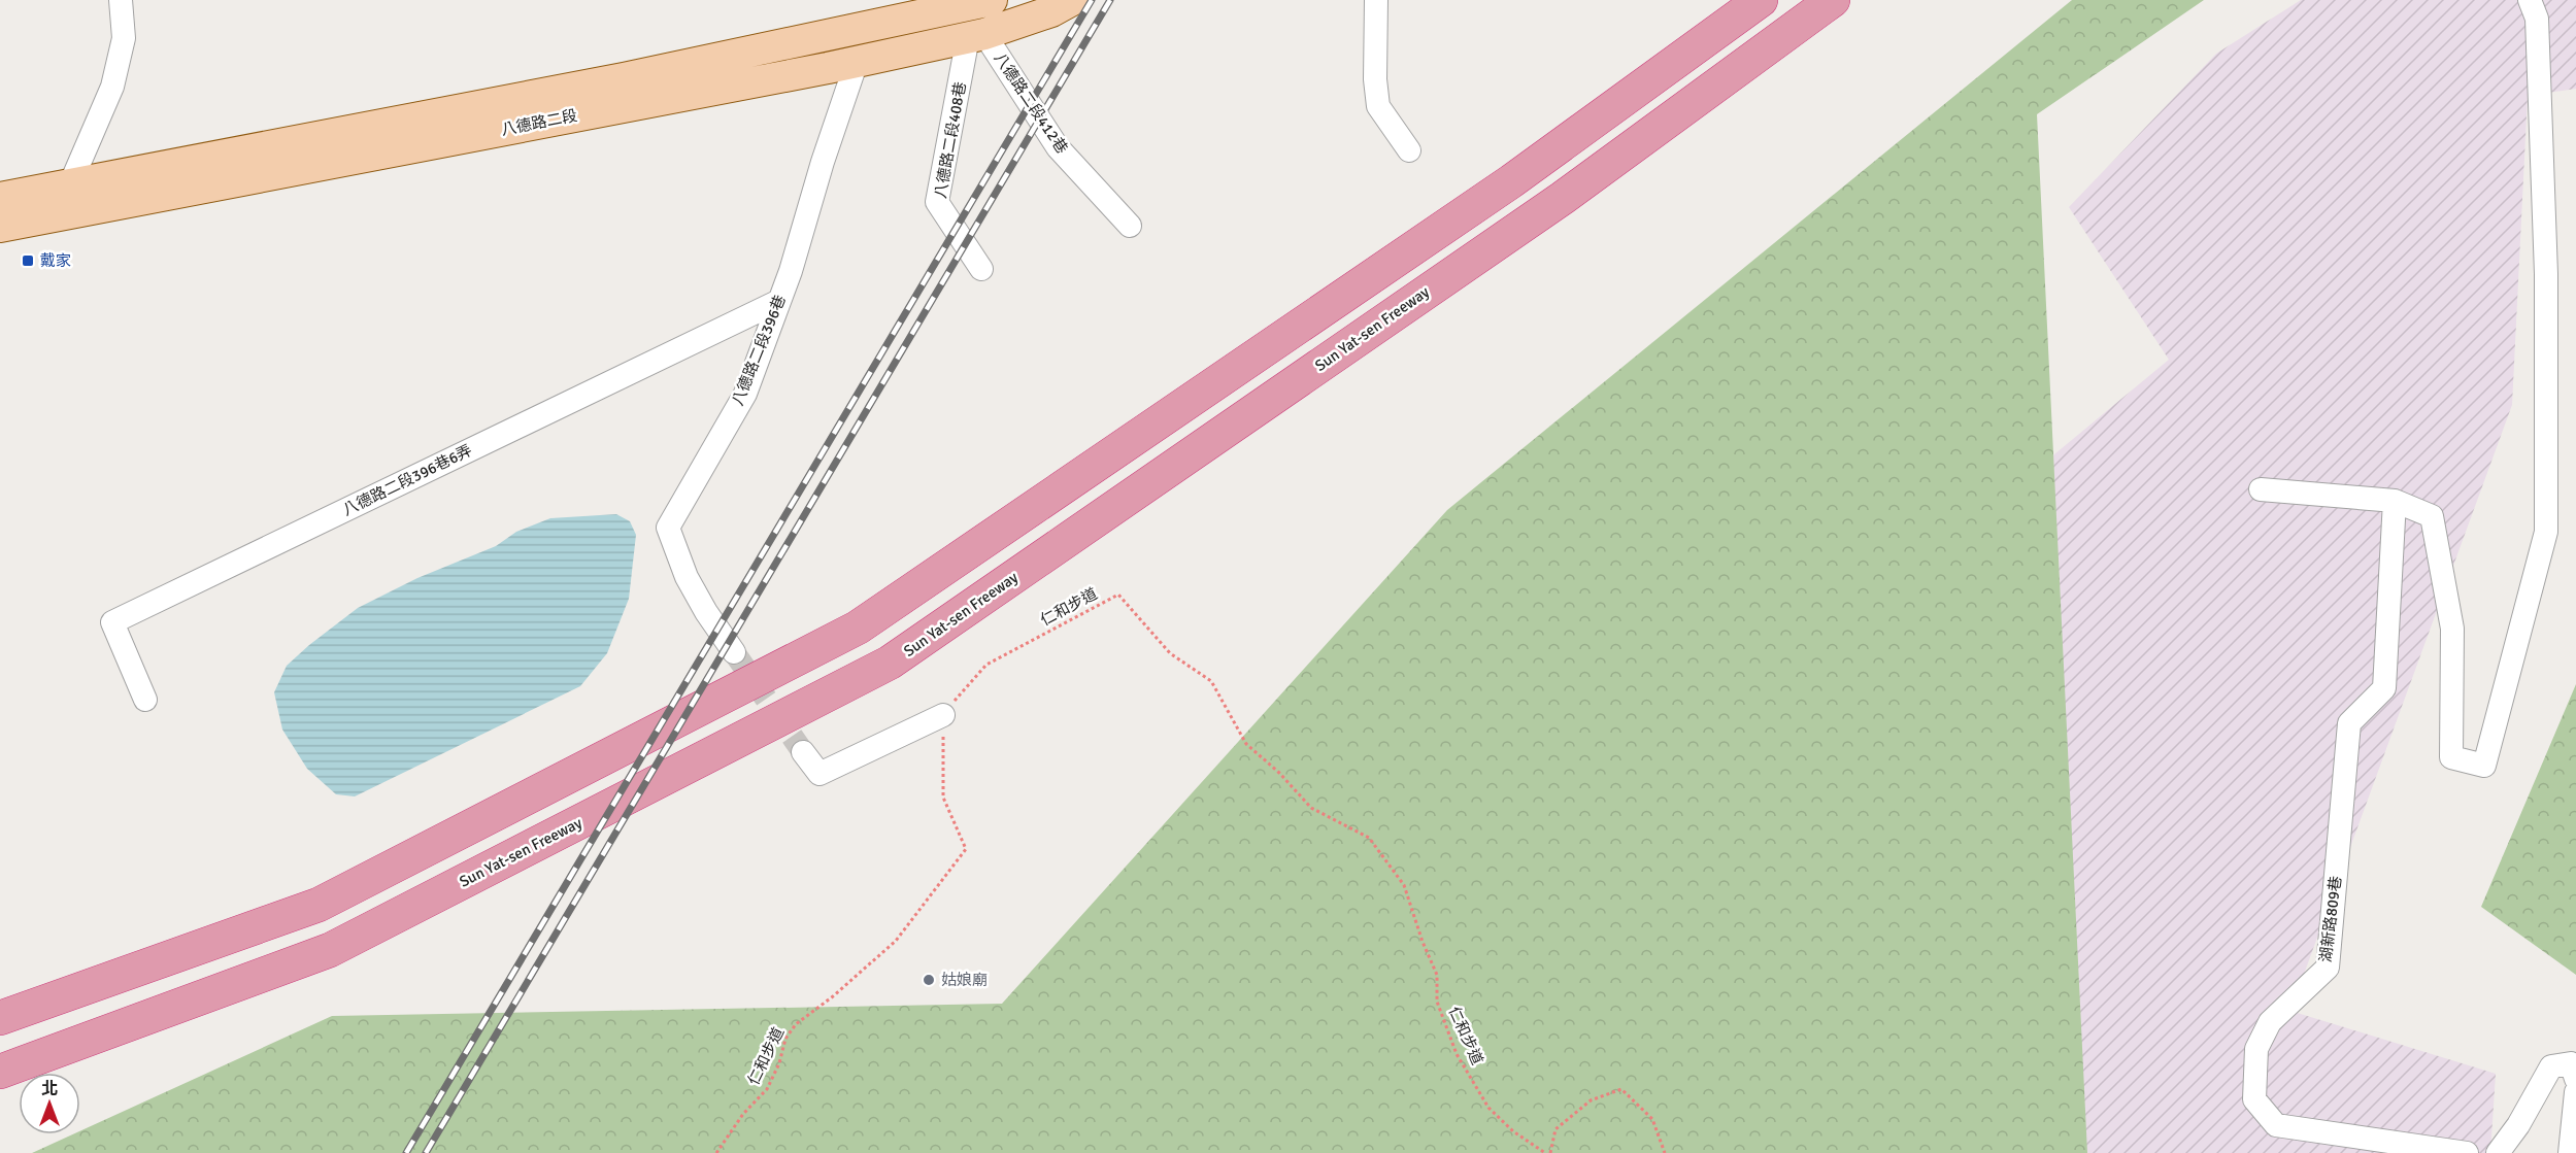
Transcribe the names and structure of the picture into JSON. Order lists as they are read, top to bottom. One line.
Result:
{"streets":{"highway":["Sun Yat-sen Freeway"],"main road":["八德路二段"],"street":["八德路二段412巷","八德路二段408巷","八德路二段396巷","八德路二段396巷6弄","湖新路809巷"],"path":["仁和步道"]},"crossings":[["八德路二段412巷","八德路二段"],["八德路二段412巷","八德路二段408巷"],["八德路二段","八德路二段408巷"],["八德路二段","八德路二段396巷"],["八德路二段396巷","八德路二段396巷6弄"]],"places":{"transit":["戴家"],"other":["姑娘廟"]},"north":"top"}
